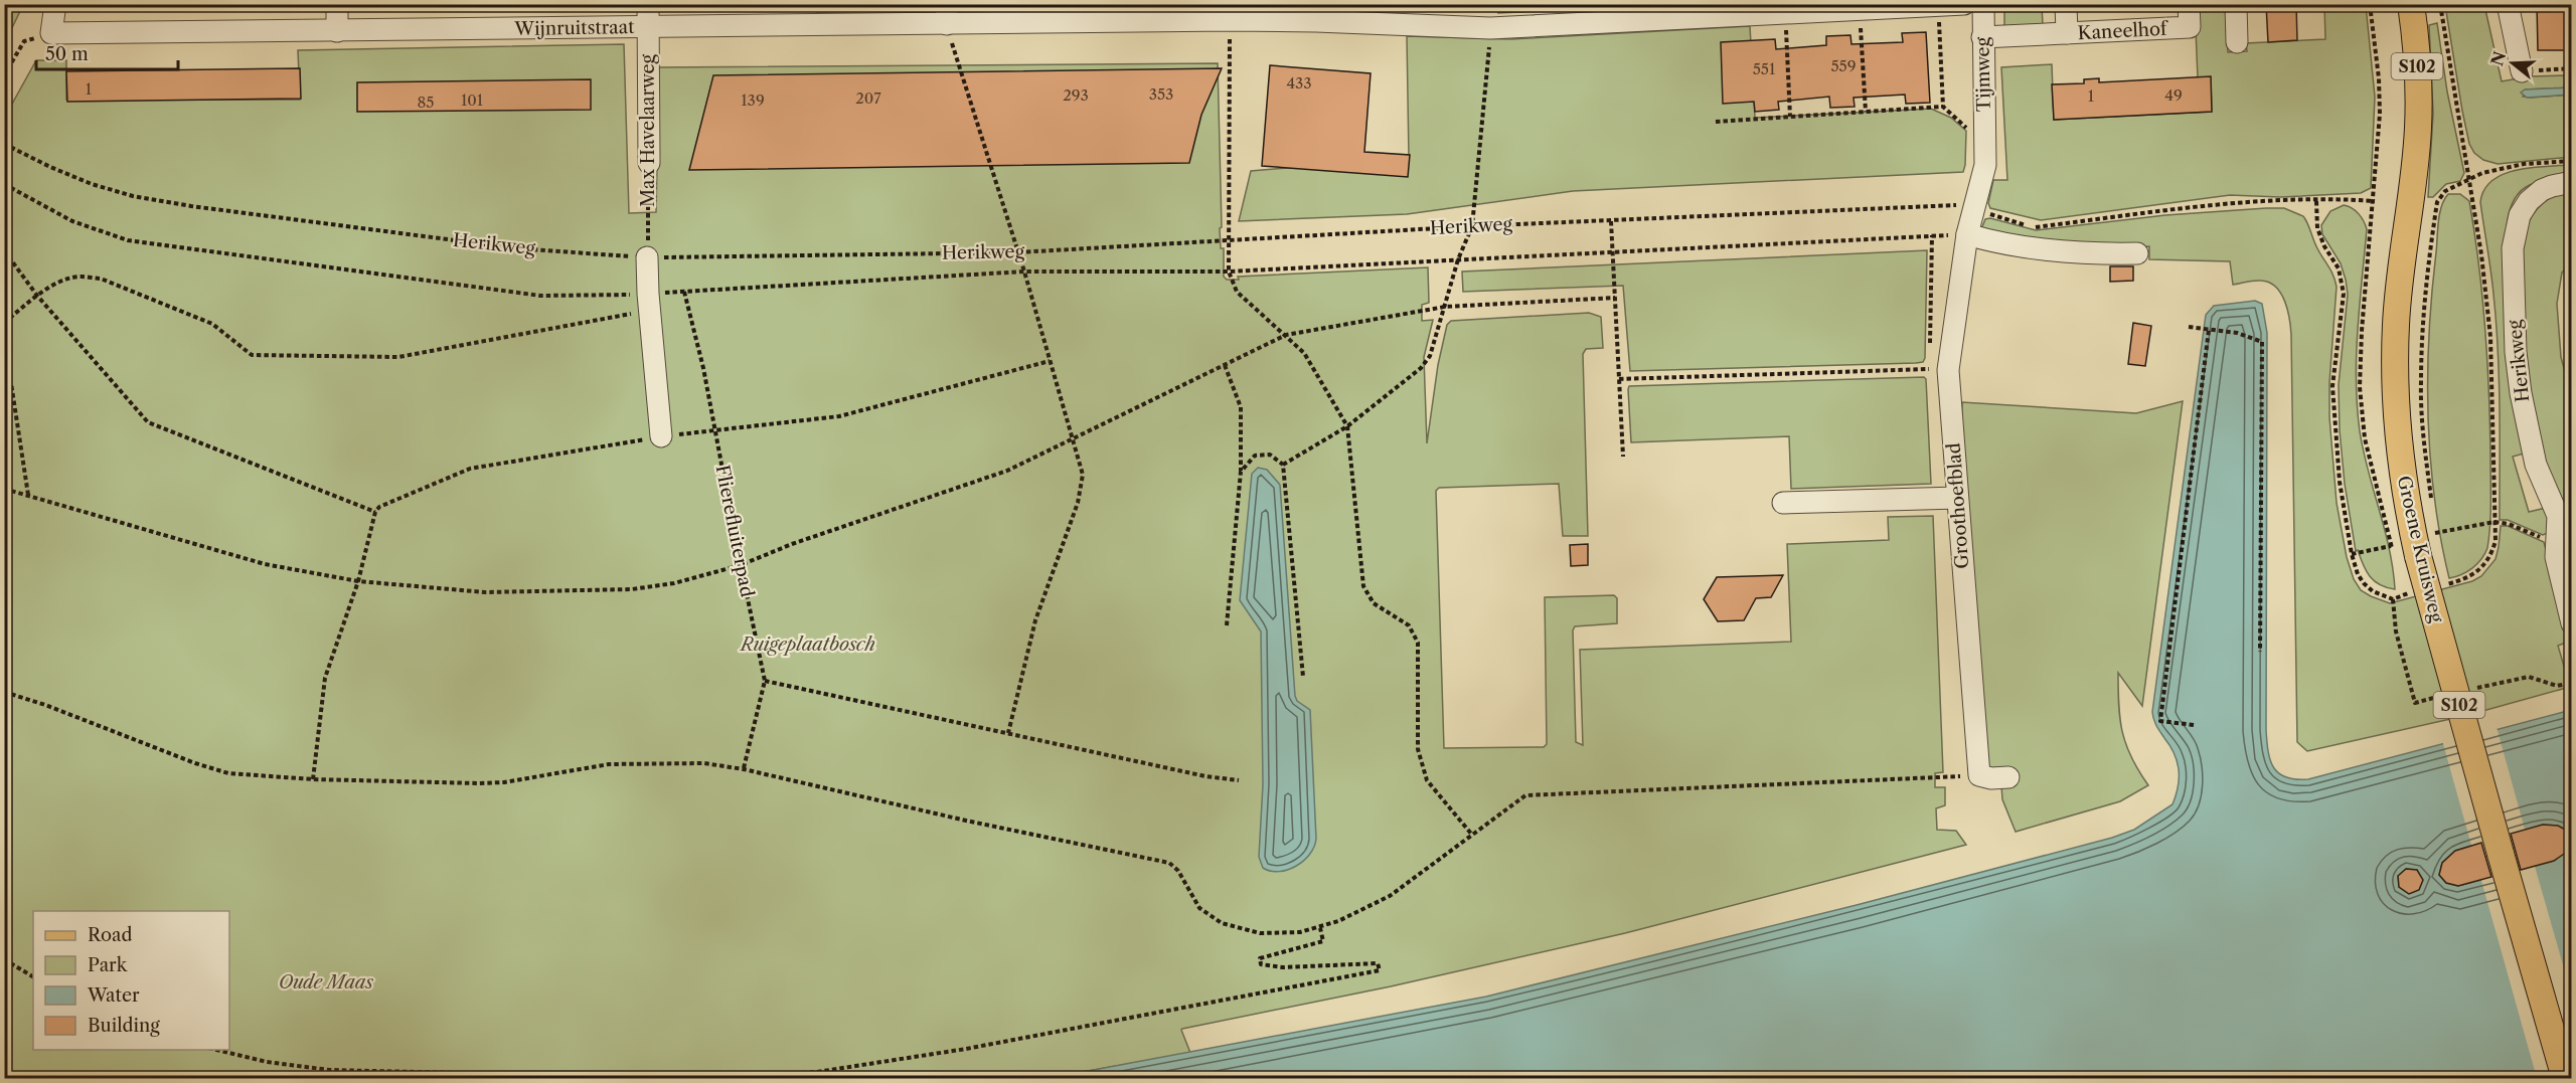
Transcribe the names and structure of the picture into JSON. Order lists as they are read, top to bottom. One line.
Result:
{"streets":{"main road":["S102","Groene Kruisweg"],"street":["Wijnruitstraat","Kaneelhof","Tijmweg","Max Havelaarweg","Herikweg","Groothoefblad"],"path":["Flierefluiterpad"]},"crossings":[["Wijnruitstraat","Max Havelaarweg"],["Kaneelhof","Tijmweg"],["Tijmweg","Herikweg"],["Tijmweg","Groothoefblad"],["Max Havelaarweg","Herikweg"],["Herikweg","Groothoefblad"],["Herikweg","Groene Kruisweg"]],"parks":["Ruigeplaatbosch","Oude Maas"],"house_numbers":["559","551","433","1","353","293","49","1","207","101","139","85"],"legend":["Road","Park","Water","Building"],"scale_bar":"50 m","north":"left"}
